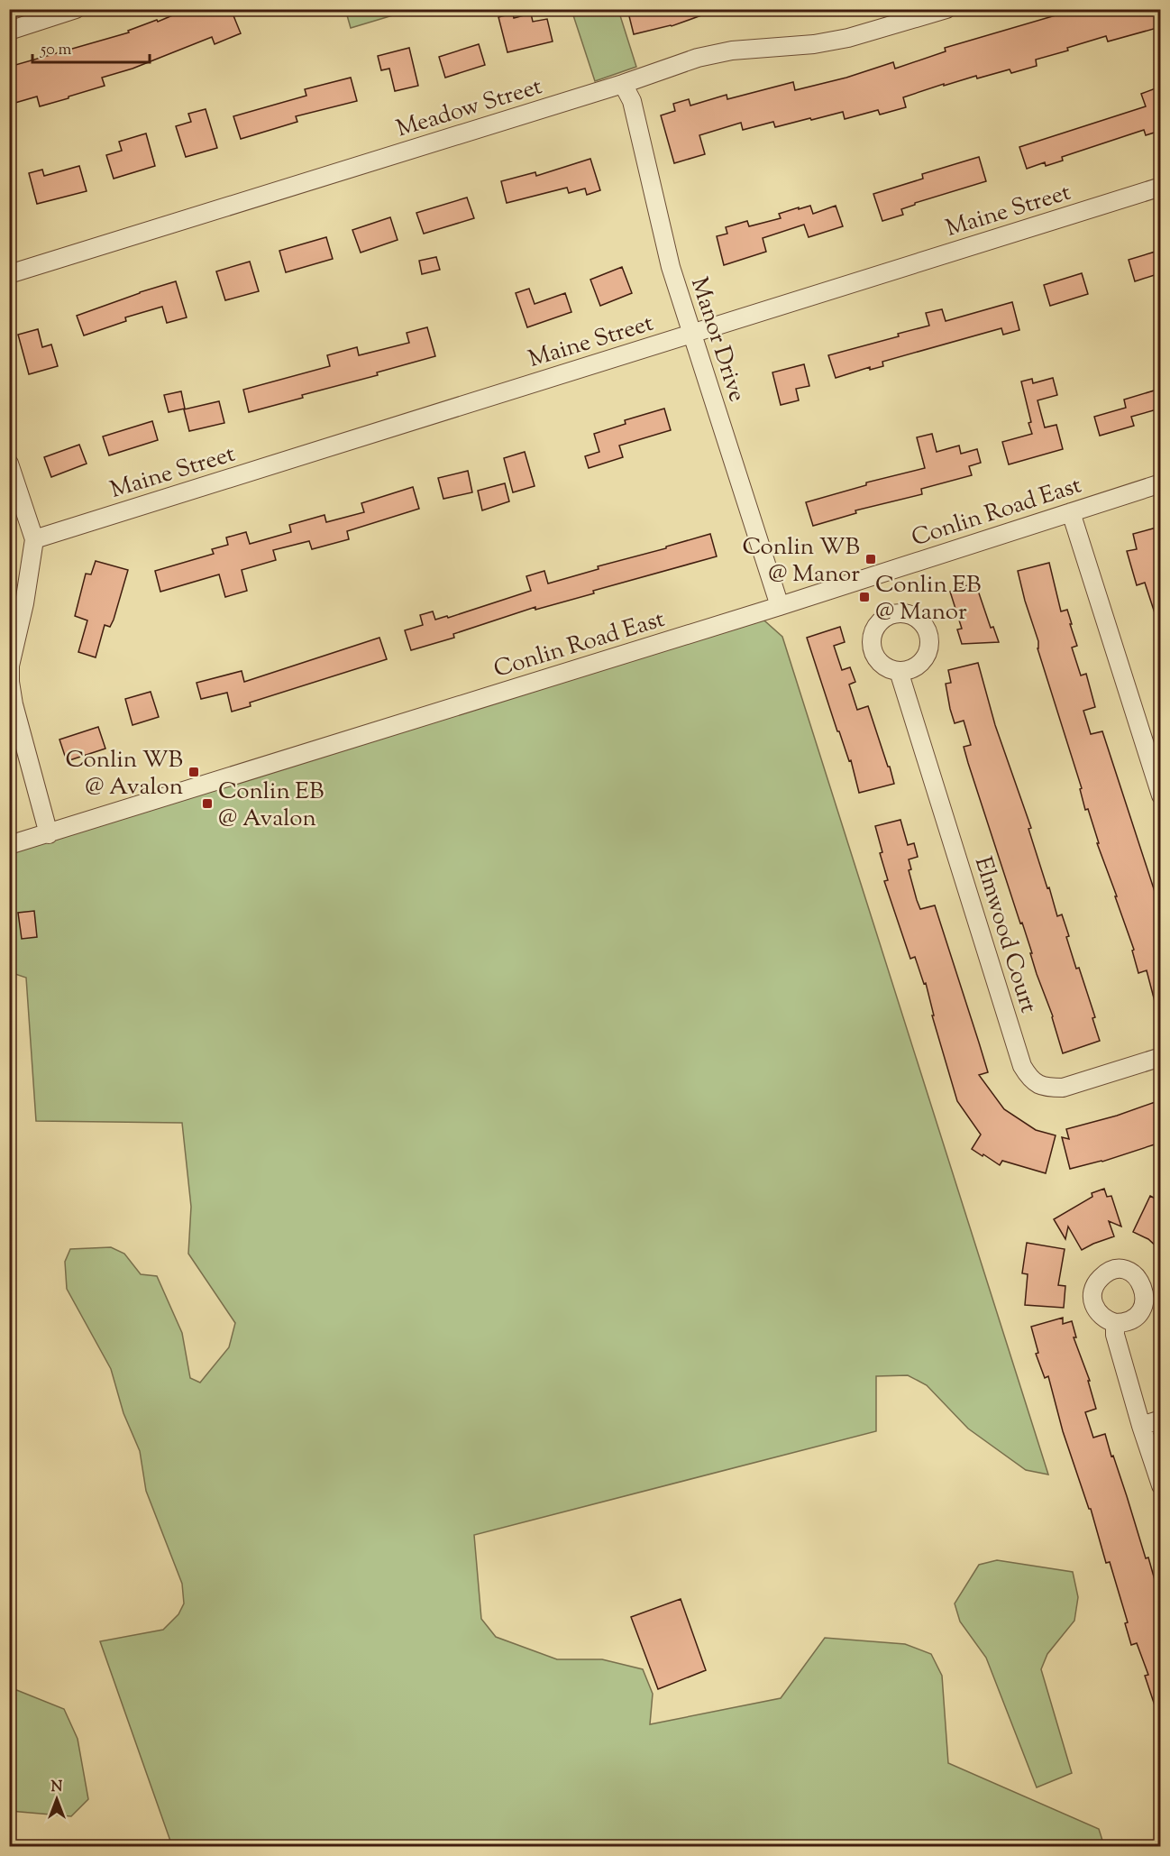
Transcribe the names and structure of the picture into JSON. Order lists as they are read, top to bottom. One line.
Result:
{"streets":{"street":["Meadow Street","Maine Street","Manor Drive","Conlin Road East","Elmwood Court"]},"crossings":[["Meadow Street","Manor Drive"],["Maine Street","Manor Drive"],["Manor Drive","Conlin Road East"]],"places":{"transit":["Conlin WB @ Manor","Conlin EB @ Manor","Conlin WB @ Avalon","Conlin EB @ Avalon"]},"scale_bar":"50 m","north":"top"}
